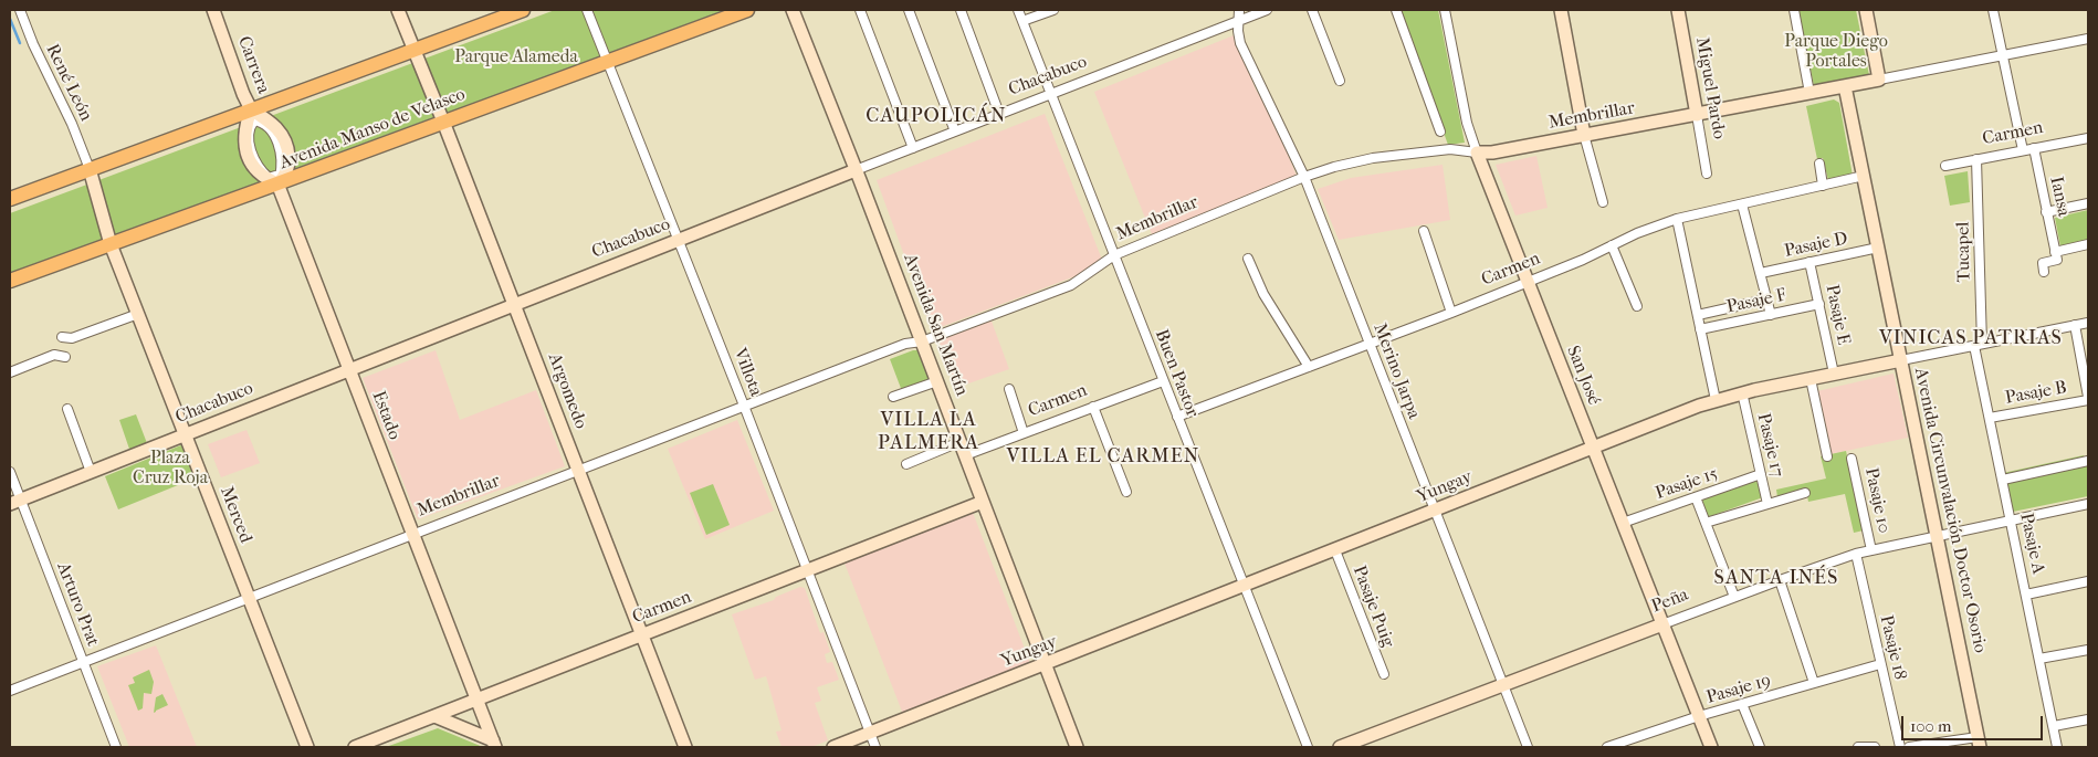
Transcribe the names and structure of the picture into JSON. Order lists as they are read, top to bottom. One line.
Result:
{"streets":{"main road":["Avenida Manso de Velasco"],"street":["Carrera","Chacabuco","René León","Miguel Pardo","Membrillar","Carmen","Iansa","Pasaje D","Tucapel","Pasaje F","Pasaje E","Avenida San Martín","Merino Jarpa","Villota","Buen Pastor","San José","Argomedo","Pasaje B","Estado","Pasaje 17","Pasaje 15","Yungay","Pasaje 10","Avenida Circunvalación Doctor Osorio","Merced","Pasaje A","Peña","Arturo Prat","Pasaje Puig","Pasaje 18","Pasaje 19"]},"crossings":[["Carrera","Avenida Manso de Velasco"],["Carrera","Estado"],["Chacabuco","Avenida San Martín"],["Chacabuco","Merino Jarpa"],["Chacabuco","Villota"],["Chacabuco","Buen Pastor"],["Chacabuco","Argomedo"],["Chacabuco","Estado"],["Chacabuco","Merced"],["Chacabuco","Arturo Prat"],["René León","Merced"],["Miguel Pardo","Membrillar"],["Membrillar","Avenida San Martín"],["Membrillar","Merino Jarpa"],["Membrillar","Villota"],["Membrillar","Buen Pastor"],["Membrillar","San José"],["Membrillar","Argomedo"],["Membrillar","Estado"],["Membrillar","Avenida Circunvalación Doctor Osorio"],["Membrillar","Merced"],["Membrillar","Arturo Prat"],["Avenida Manso de Velasco","Villota"],["Avenida Manso de Velasco","Argomedo"],["Avenida Manso de Velasco","Estado"],["Avenida Manso de Velasco","Merced"],["Carmen","Iansa"],["Carmen","Tucapel"],["Carmen","Avenida San Martín"],["Carmen","Merino Jarpa"],["Carmen","Villota"],["Carmen","Buen Pastor"],["Carmen","San José"],["Carmen","Argomedo"],["Carmen","Estado"],["Carmen","Avenida Circunvalación Doctor Osorio"],["Pasaje D","Pasaje E"],["Pasaje D","Avenida Circunvalación Doctor Osorio"],["Tucapel","Yungay"],["Tucapel","Pasaje A"],["Pasaje F","Pasaje E"],["Pasaje E","Yungay"],["Avenida San Martín","Yungay"],["Merino Jarpa","Yungay"],["Merino Jarpa","Peña"],["Villota","Yungay"],["Buen Pastor","Yungay"],["San José","Pasaje 15"],["San José","Yungay"],["San José","Peña"],["San José","Pasaje 19"],["Pasaje B","Pasaje A"],["Pasaje 17","Pasaje 15"],["Pasaje 17","Yungay"],["Yungay","Avenida Circunvalación Doctor Osorio"],["Yungay","Pasaje A"],["Yungay","Pasaje Puig"],["Pasaje 10","Peña"],["Avenida Circunvalación Doctor Osorio","Peña"],["Pasaje A","Peña"],["Peña","Pasaje 18"],["Pasaje 18","Pasaje 19"]],"districts":["CAUPOLICÁN","VINICAS PATRIAS","VILLA LA PALMERA","VILLA EL CARMEN","SANTA INÉS"],"parks":["Parque Diego Portales","Parque Alameda","Plaza Cruz Roja"],"scale_bar":"100 m"}
